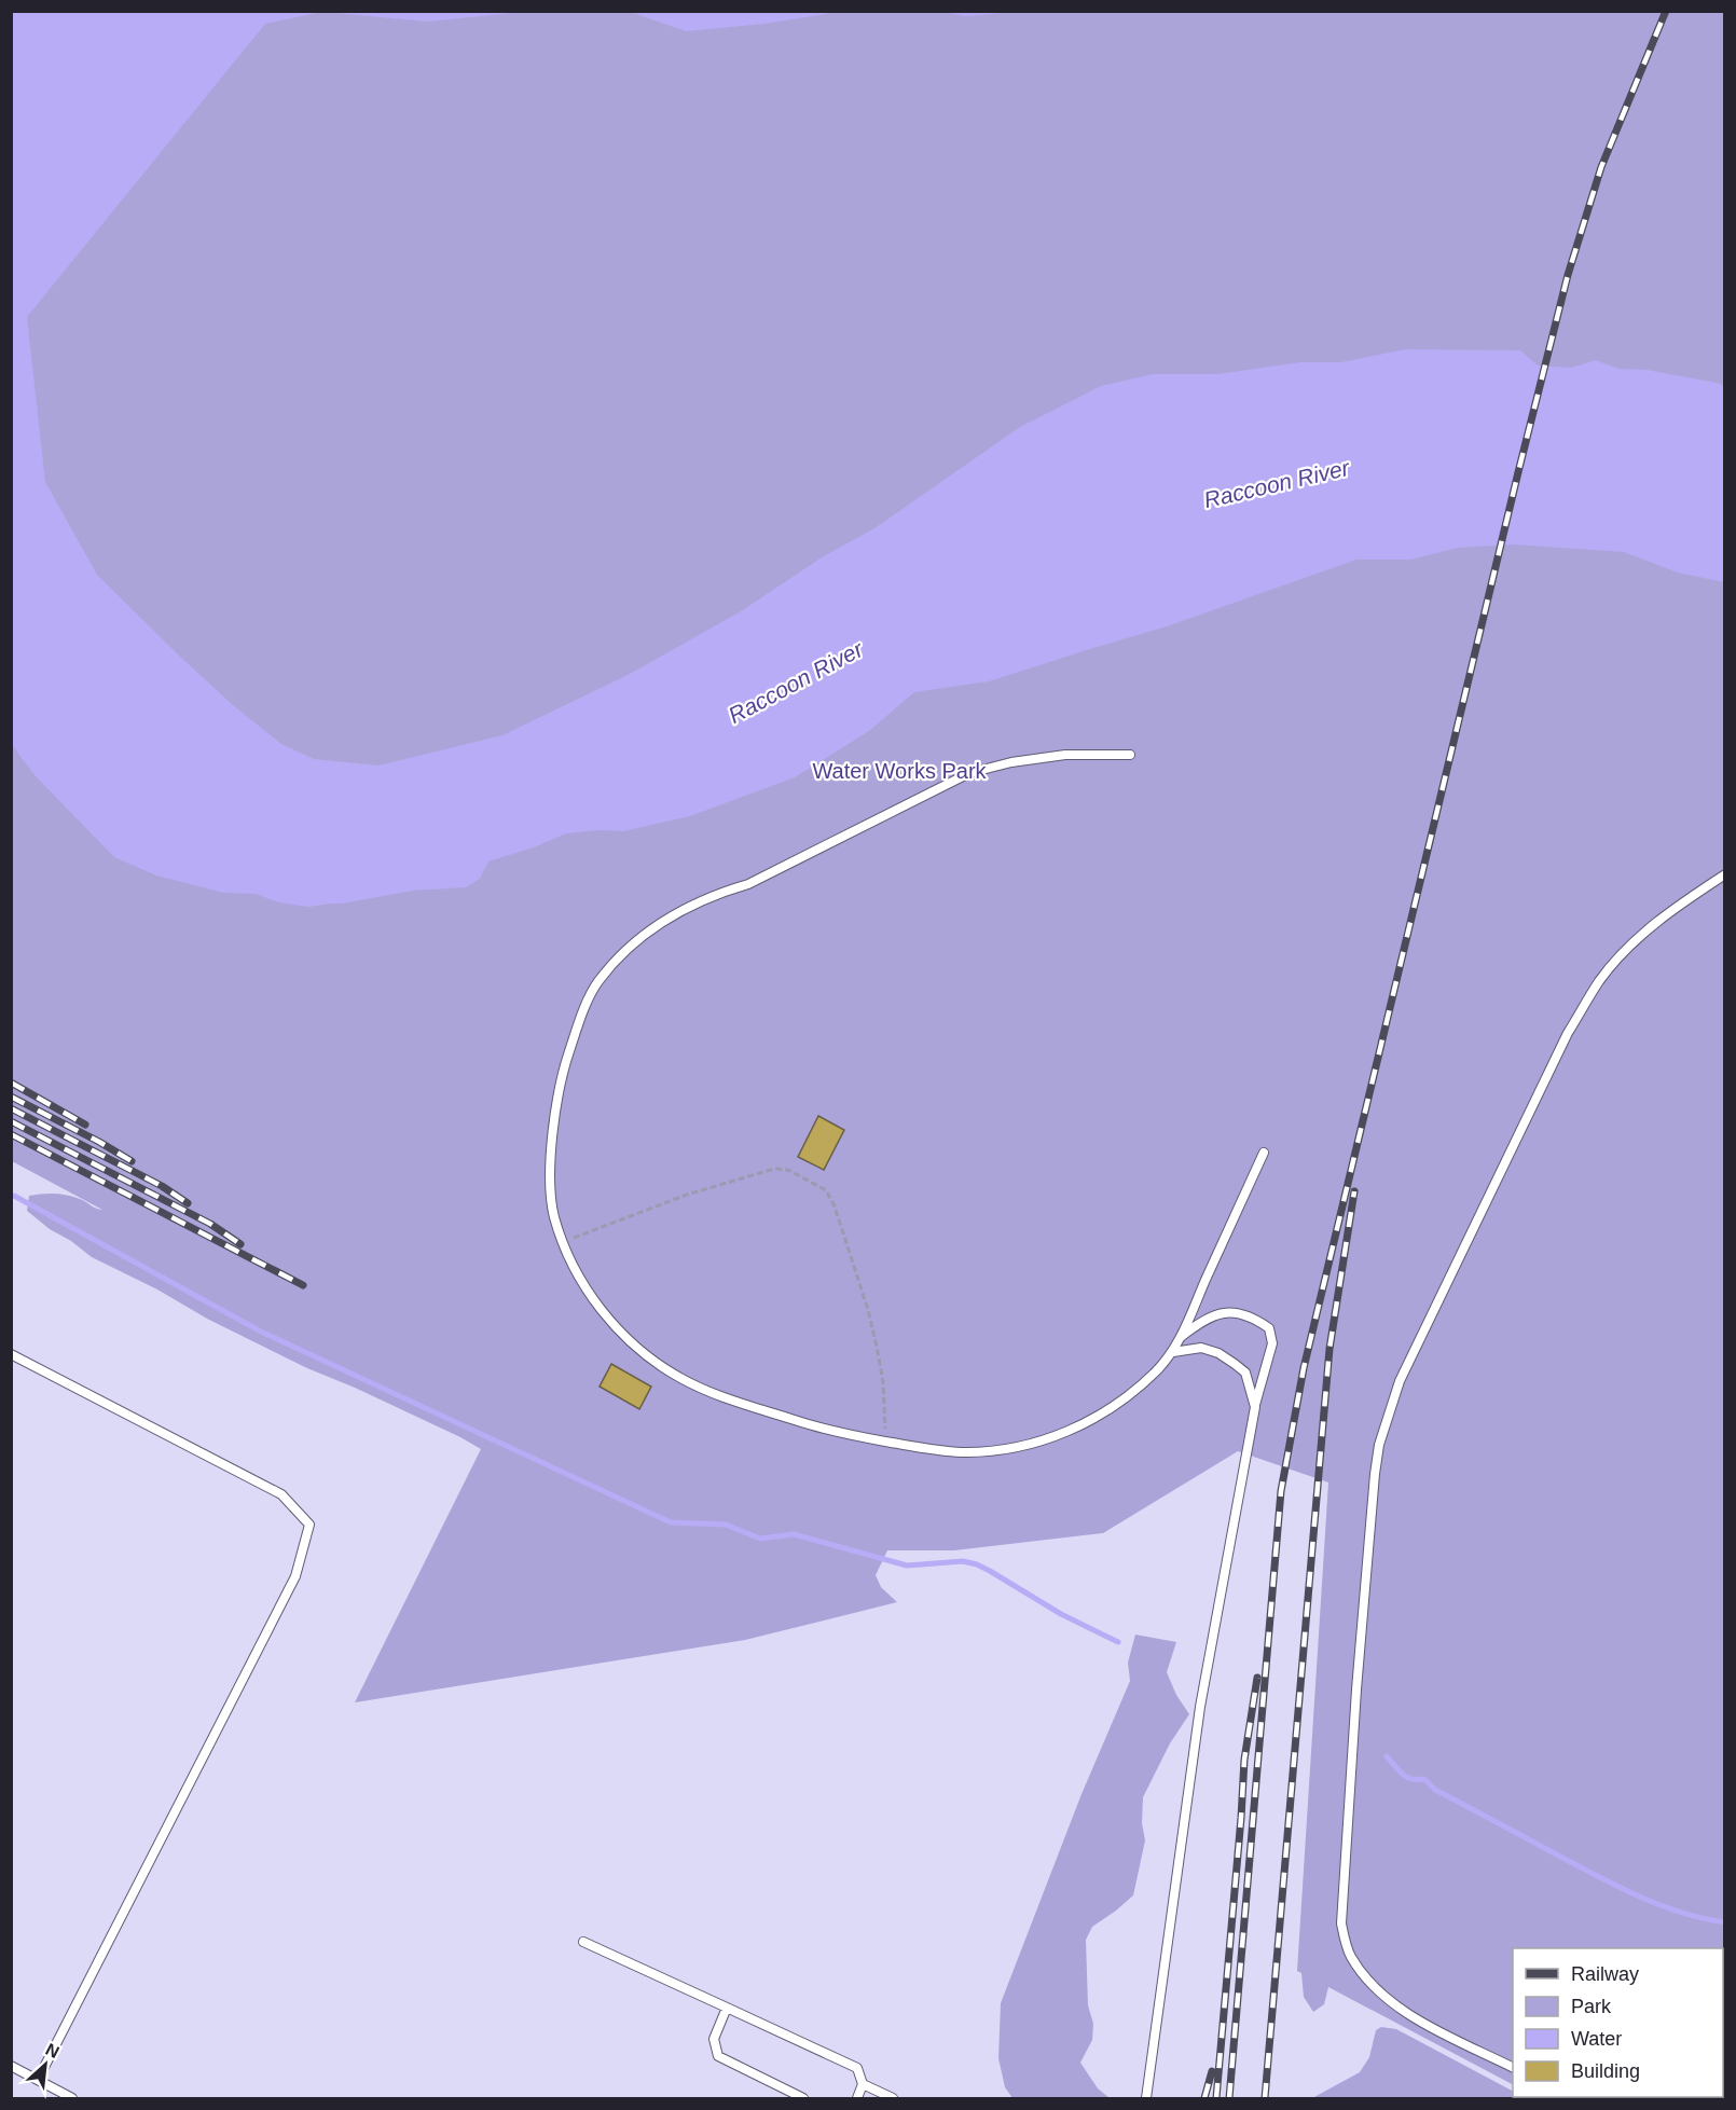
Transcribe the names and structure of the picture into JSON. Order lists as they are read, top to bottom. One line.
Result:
{"water":["Raccoon River"],"parks":["Water Works Park"],"legend":["Railway","Park","Water","Building"],"north":"top right"}
